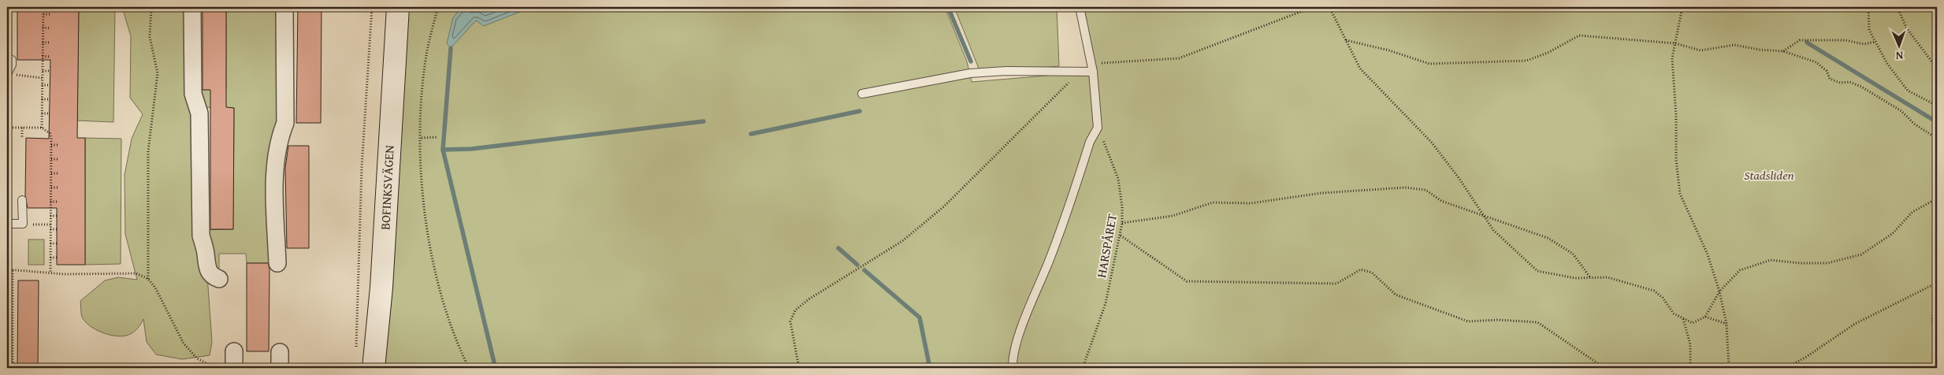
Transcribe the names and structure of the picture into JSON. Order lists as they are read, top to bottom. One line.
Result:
{"streets":{"street":["BOFINKSVÄGEN"],"path":["HARSPÅRET"]},"parks":["Stadsliden"],"north":"bottom"}
